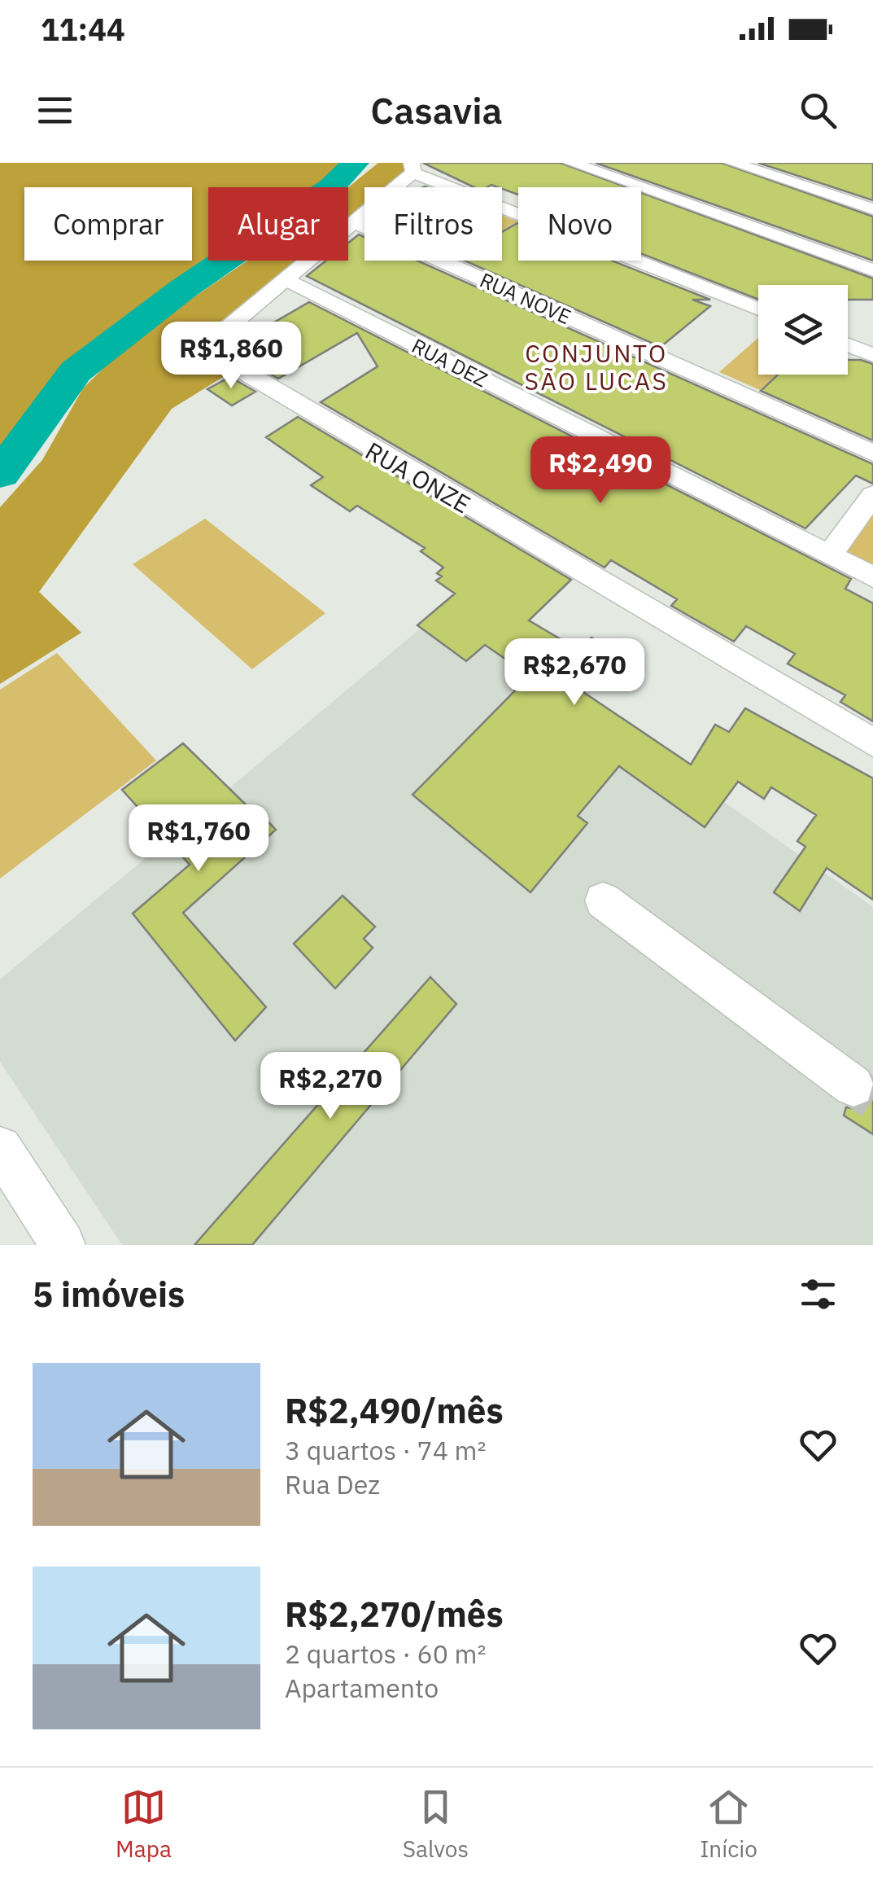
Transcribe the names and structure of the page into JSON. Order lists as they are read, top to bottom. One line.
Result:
{"streets":{"street":["RUA NOVE","RUA DEZ","RUA ONZE"]},"crossings":[["RUA DEZ","RUA ONZE"]],"districts":["CONJUNTO SÃO LUCAS"],"page":{"status":"11:44","header":"Casavia","chip":["Comprar","Alugar","Filtros","Novo"],"price":["R$1,860","R$2,490","R$2,670","R$1,760","R$2,270"],"heading":"5 imóveis","list":[{"name":"R$2,490/mês","note":"3 quartos · 74 m² · Rua Dez"},{"name":"R$2,270/mês","note":"2 quartos · 60 m² · Apartamento"}],"tabs":["Mapa","Salvos","Início"]}}
